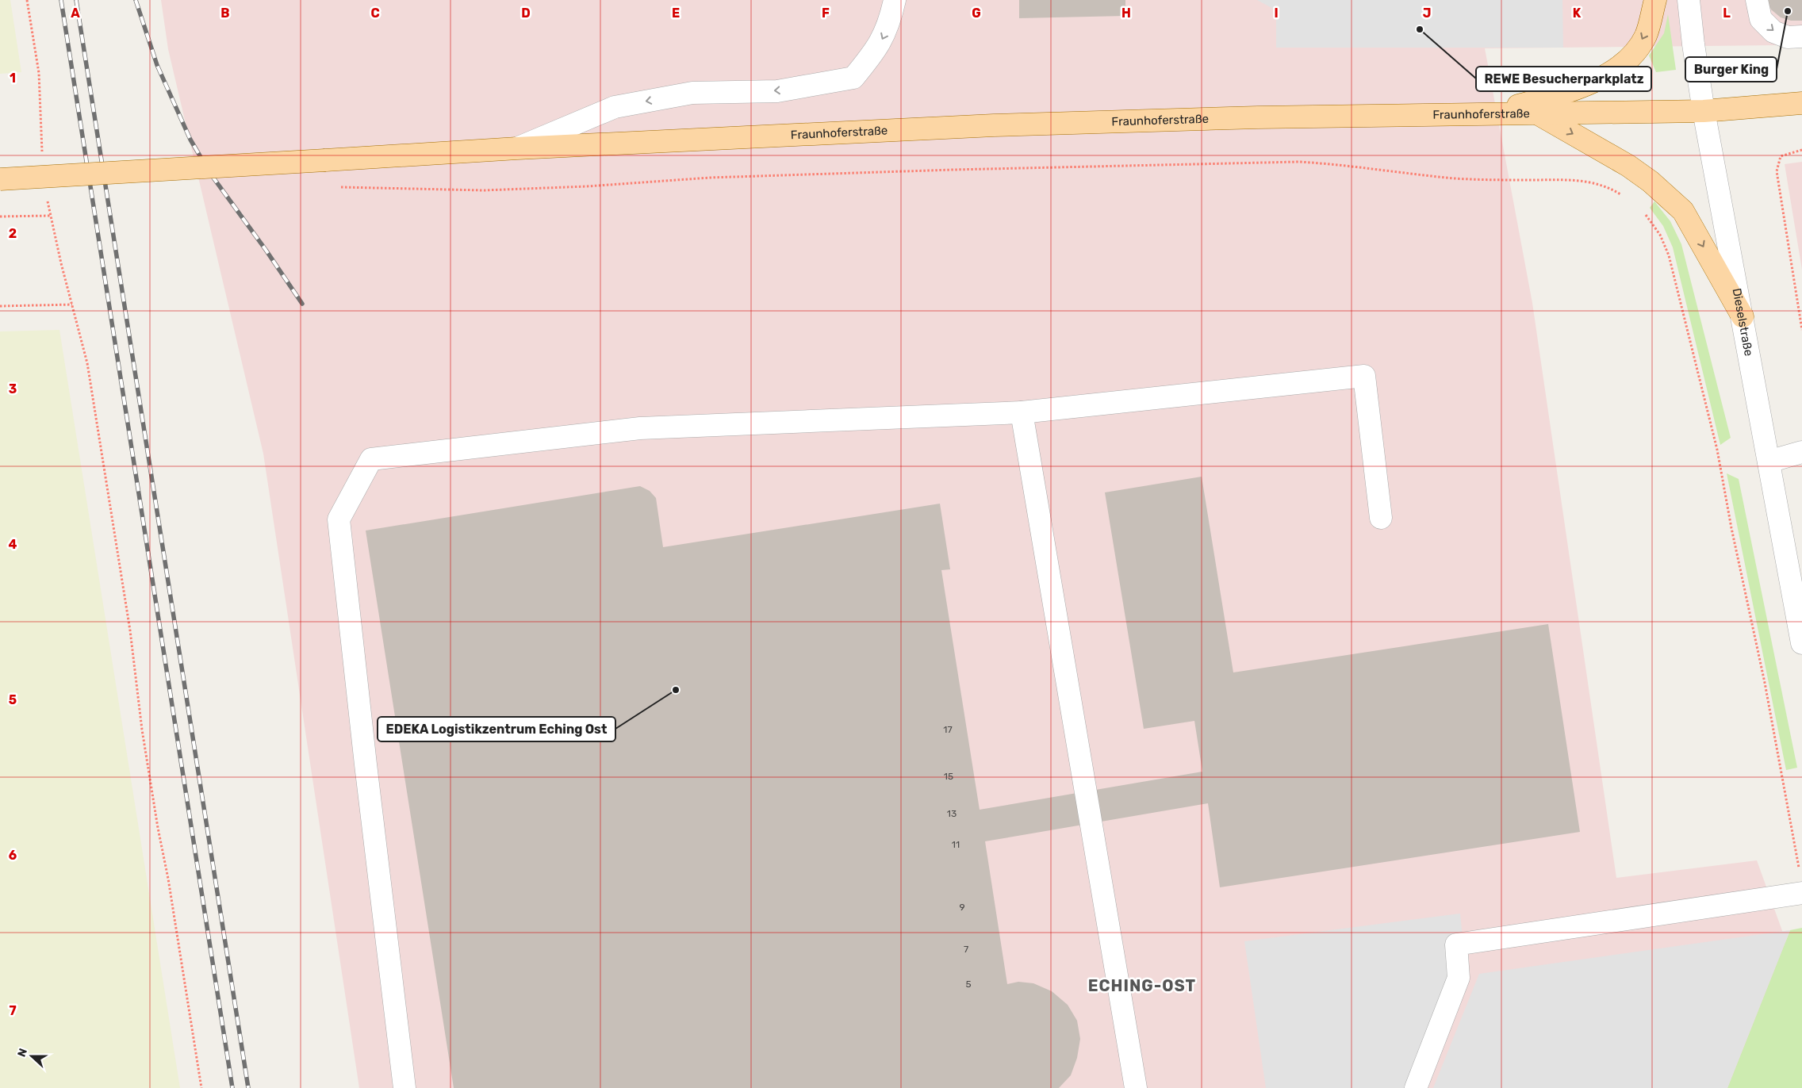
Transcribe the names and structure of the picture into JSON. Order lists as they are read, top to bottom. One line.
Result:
{"streets":{"main road":["Fraunhoferstraße"],"street":["Dieselstraße"]},"crossings":[["Fraunhoferstraße","Dieselstraße"]],"districts":["ECHING-OST"],"places":["Burger King","REWE Besucherparkplatz","EDEKA Logistikzentrum Eching Ost"],"house_numbers":["17","15","13","11","9","7","5"],"north":"left","grid":{"columns":["A","B","C","D","E","F","G","H","I","J","K","L"],"rows":["1","2","3","4","5","6","7"]}}
